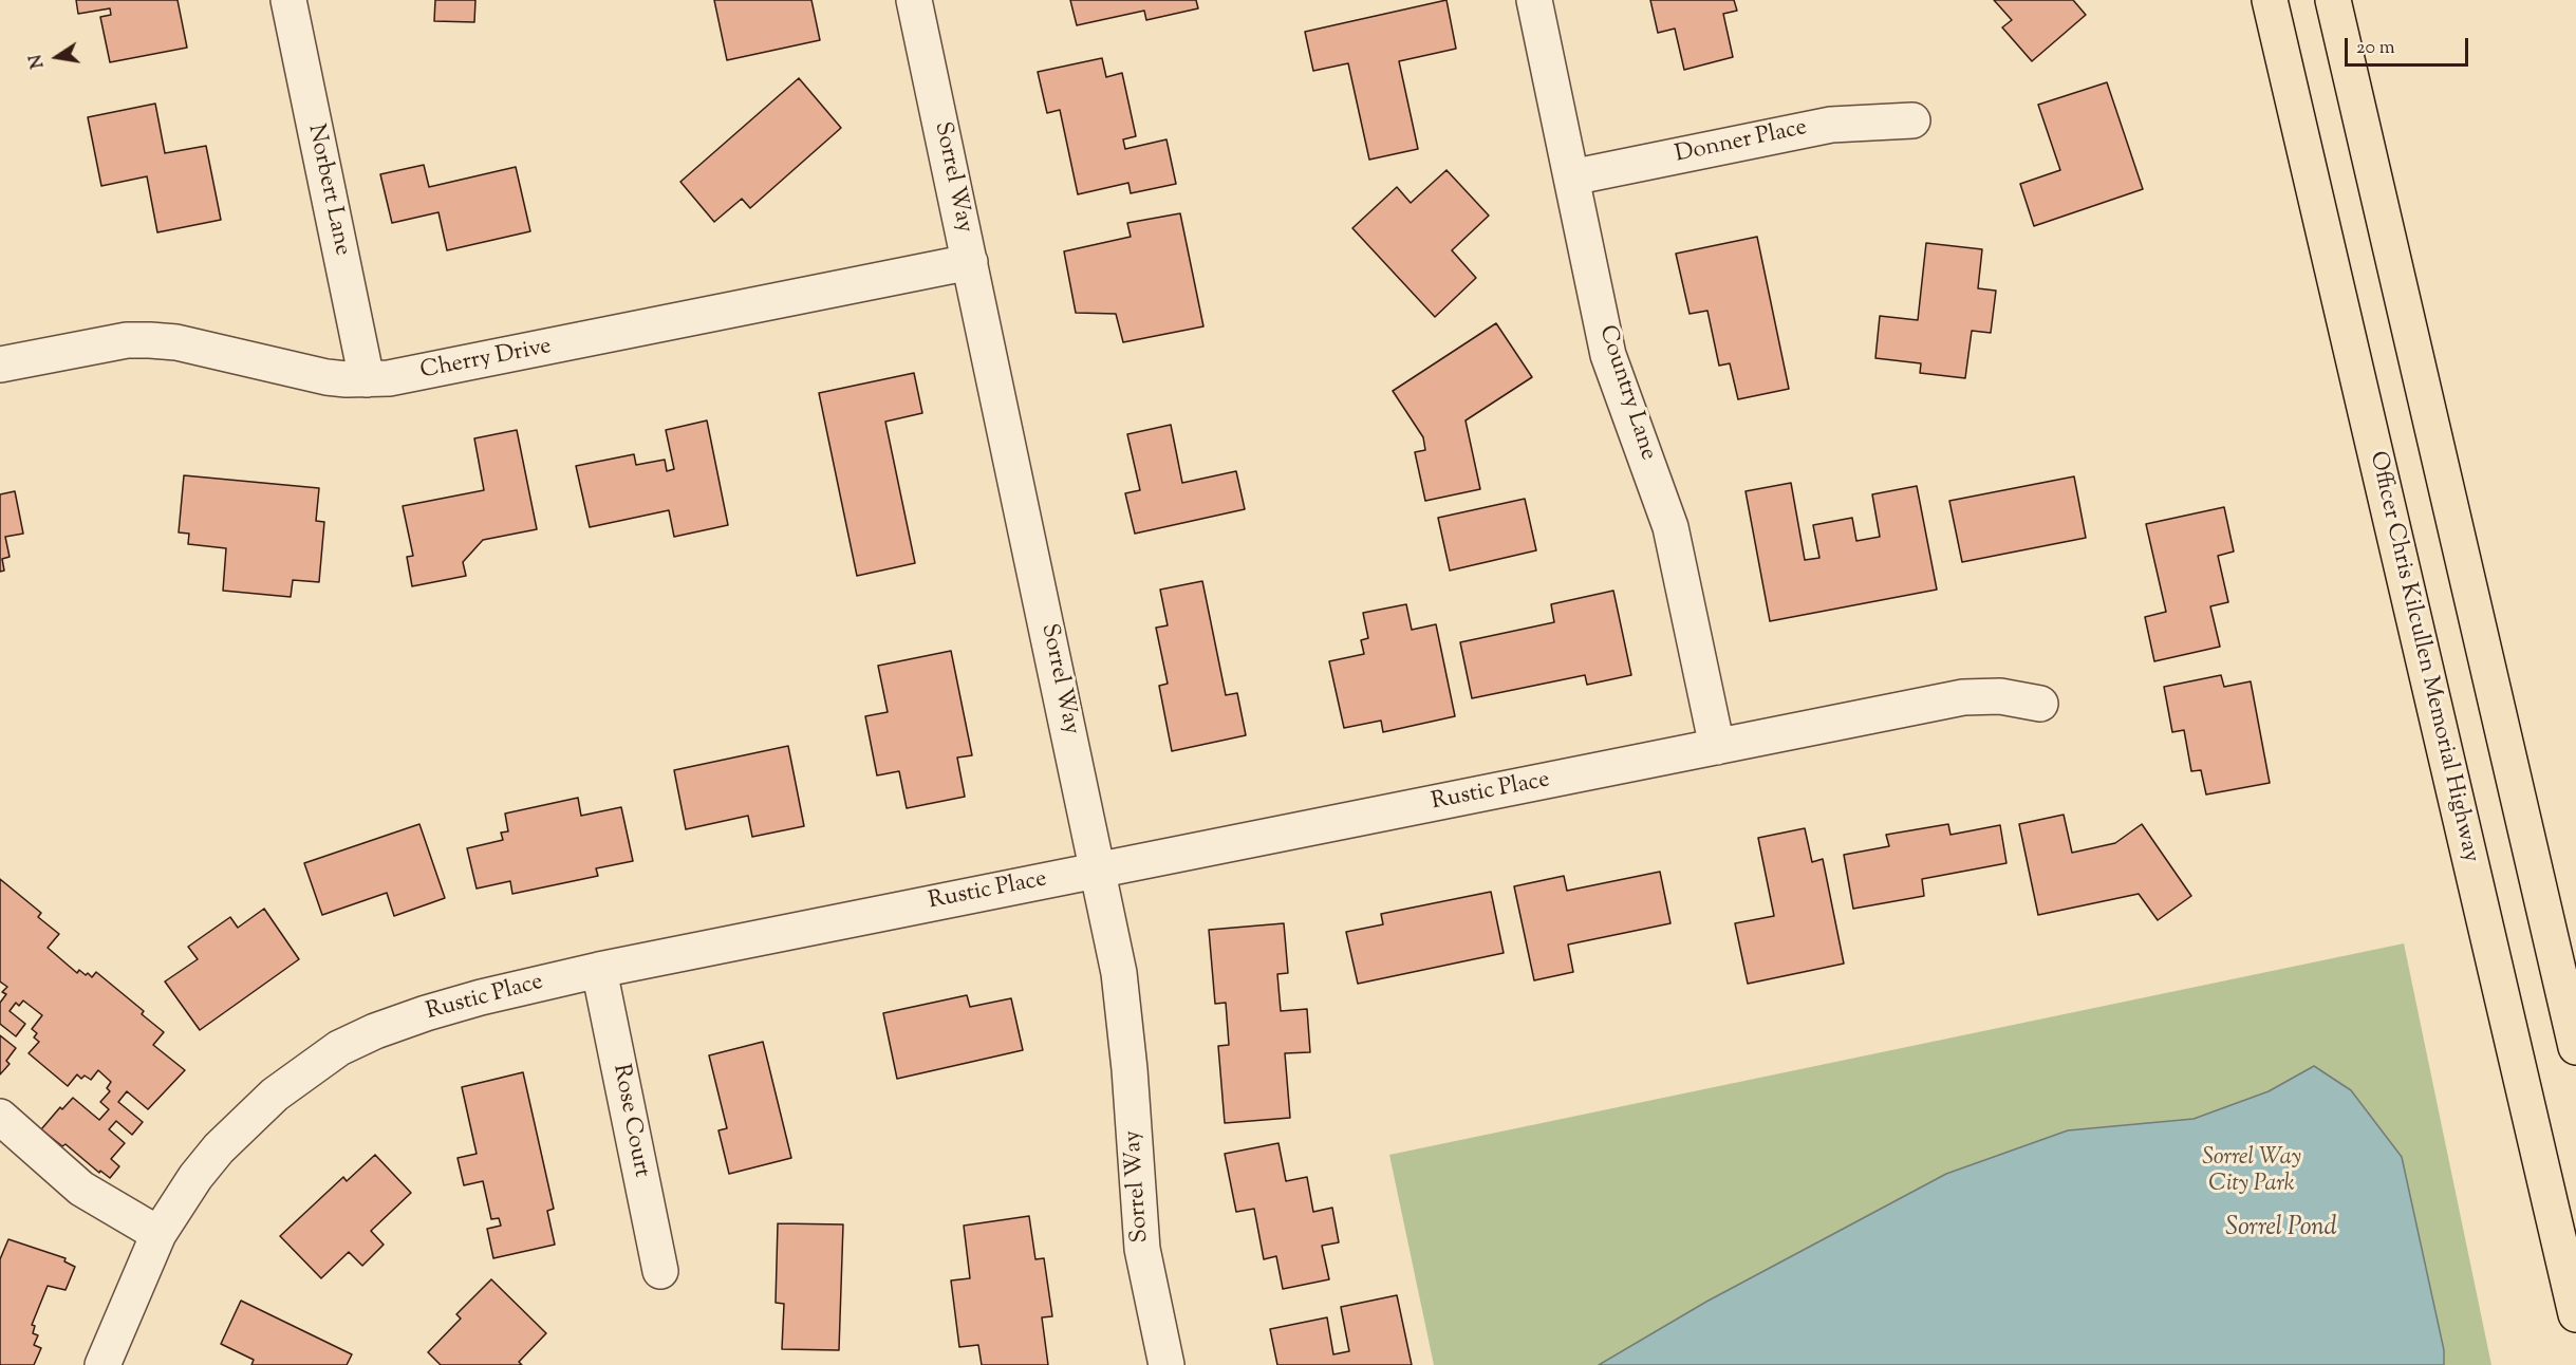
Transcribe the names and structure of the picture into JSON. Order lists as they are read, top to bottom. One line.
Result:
{"streets":{"highway":["Officer Chris Kilcullen Memorial Highway"],"street":["Donner Place","Sorrel Way","Norbert Lane","Cherry Drive","Country Lane","Rustic Place","Rose Court"]},"crossings":[["Donner Place","Country Lane"],["Sorrel Way","Cherry Drive"],["Sorrel Way","Rustic Place"],["Norbert Lane","Cherry Drive"],["Country Lane","Rustic Place"],["Rustic Place","Rose Court"]],"water":["Sorrel Pond"],"parks":["Sorrel Way City Park"],"scale_bar":"20 m","north":"left"}
